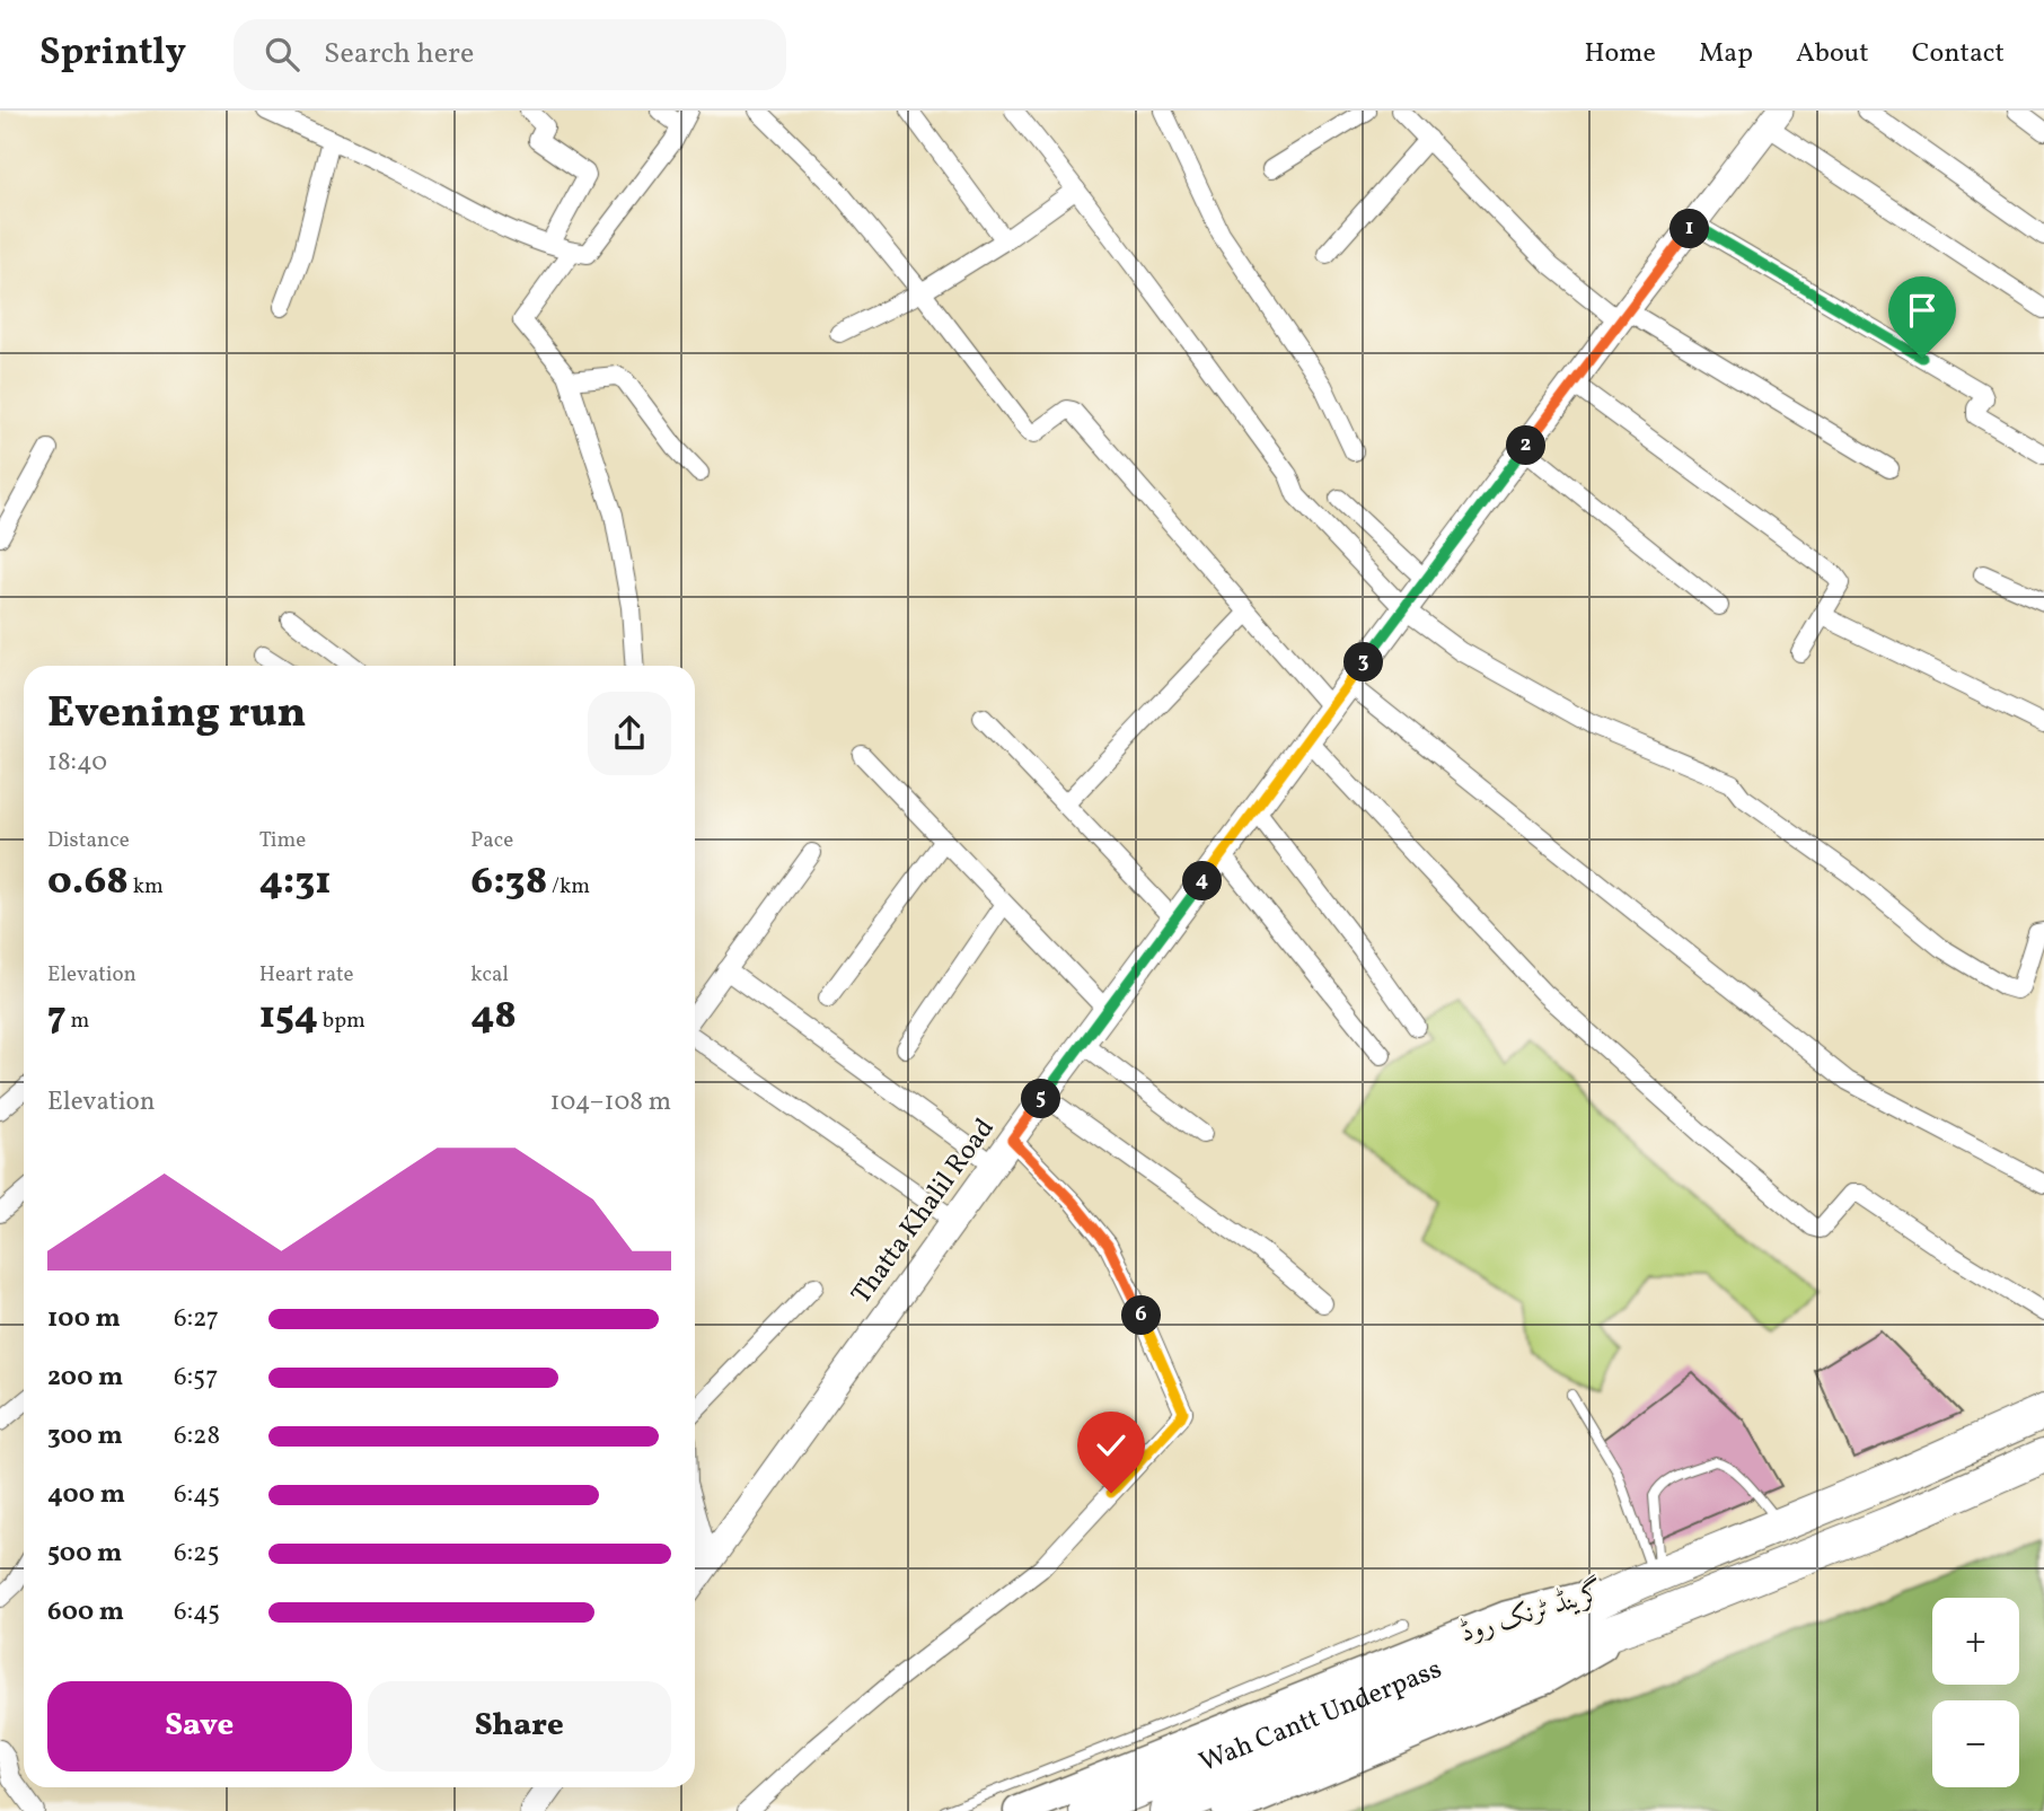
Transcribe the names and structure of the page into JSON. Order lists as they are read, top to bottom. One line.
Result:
{"streets":{"highway":["گرینڈ ٹرنک روڈ","Wah Cantt Underpass"],"street":["Thatta Khalil Road"]},"crossings":[["گرینڈ ٹرنک روڈ","Wah Cantt Underpass"]],"page":{"header":"Sprintly","search":"Search here","nav":["Home","Map","About","Contact"],"pins":["1","2","3","4","5","6"],"heading":["Evening run","18:40"],"stats":[["Distance","0.68 km"],["Time","4:31"],["Pace","6:38 /km"],["Elevation","7 m"],["Heart rate","154 bpm"],["kcal","48"]],"chart":["Elevation","104–108 m"],"list":[{"name":"100 m","note":"6:27"},{"name":"200 m","note":"6:57"},{"name":"300 m","note":"6:28"},{"name":"400 m","note":"6:45"},{"name":"500 m","note":"6:25"},{"name":"600 m","note":"6:45"}],"map_buttons":["+","−"],"buttons":["Save","Share"]}}
